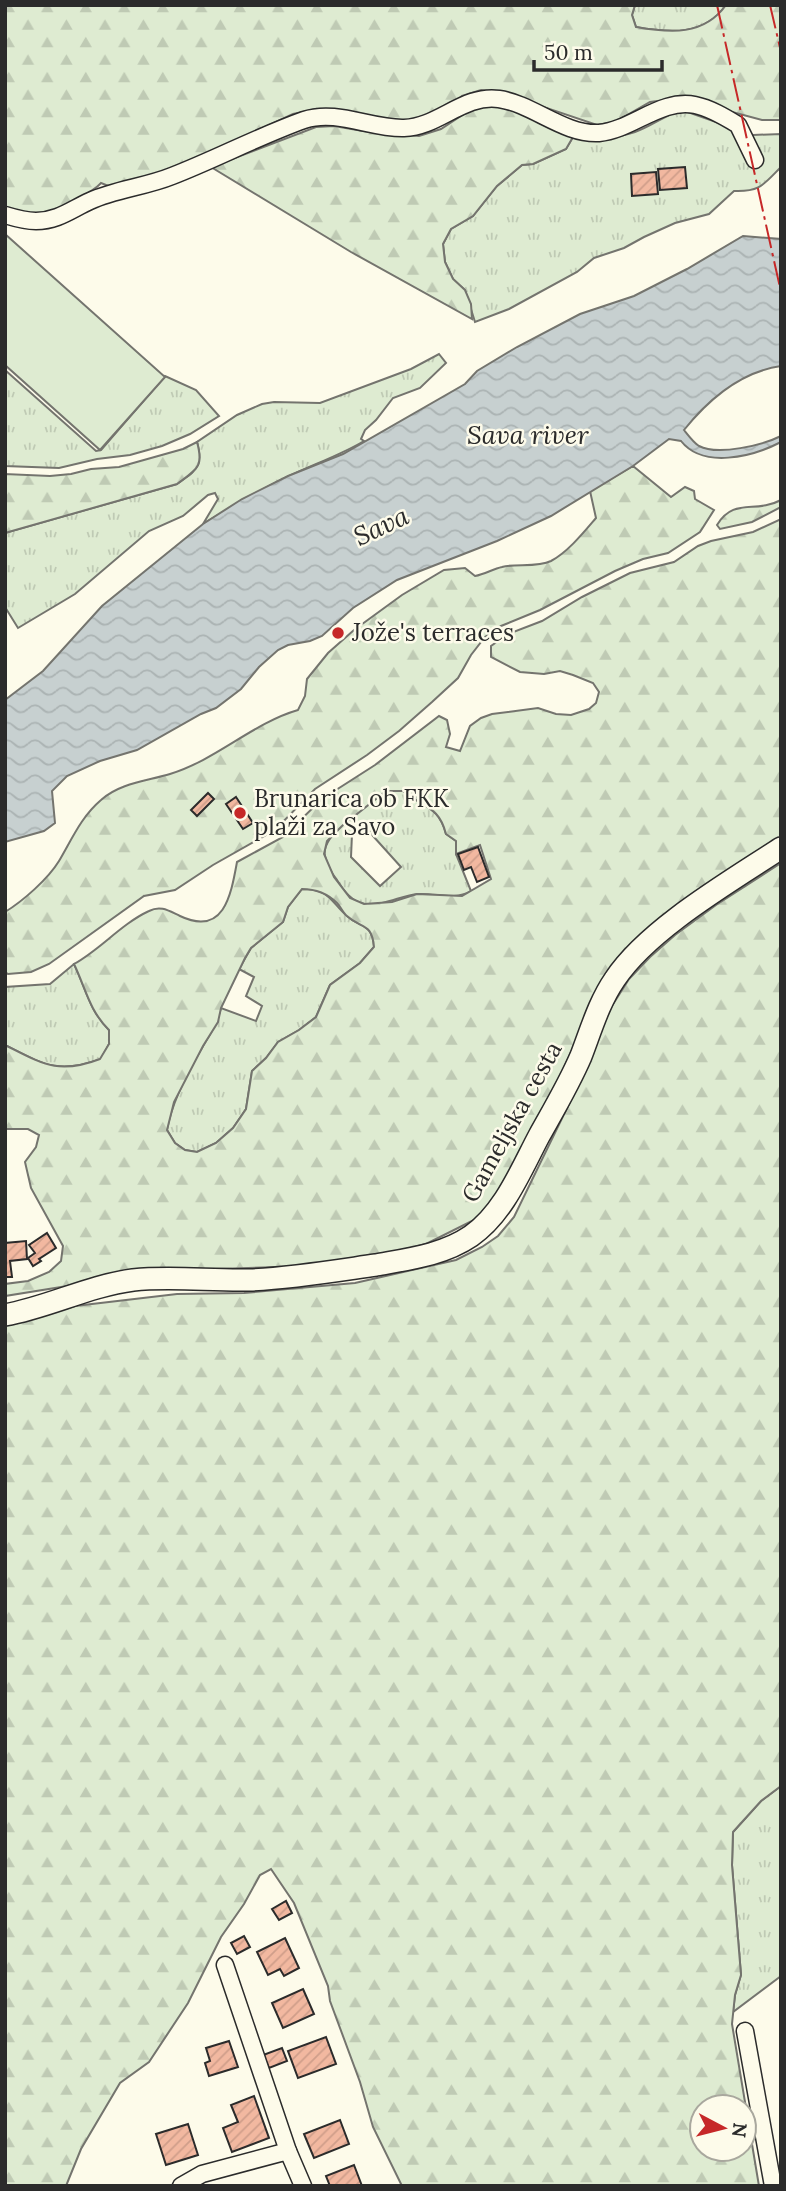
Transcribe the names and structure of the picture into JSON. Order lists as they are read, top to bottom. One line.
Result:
{"streets":{"street":["Gameljska cesta"]},"water":["Sava river","Sava"],"places":["Jože's terraces","Brunarica ob FKK plaži za Savo"],"scale_bar":"50 m","north":"right"}
